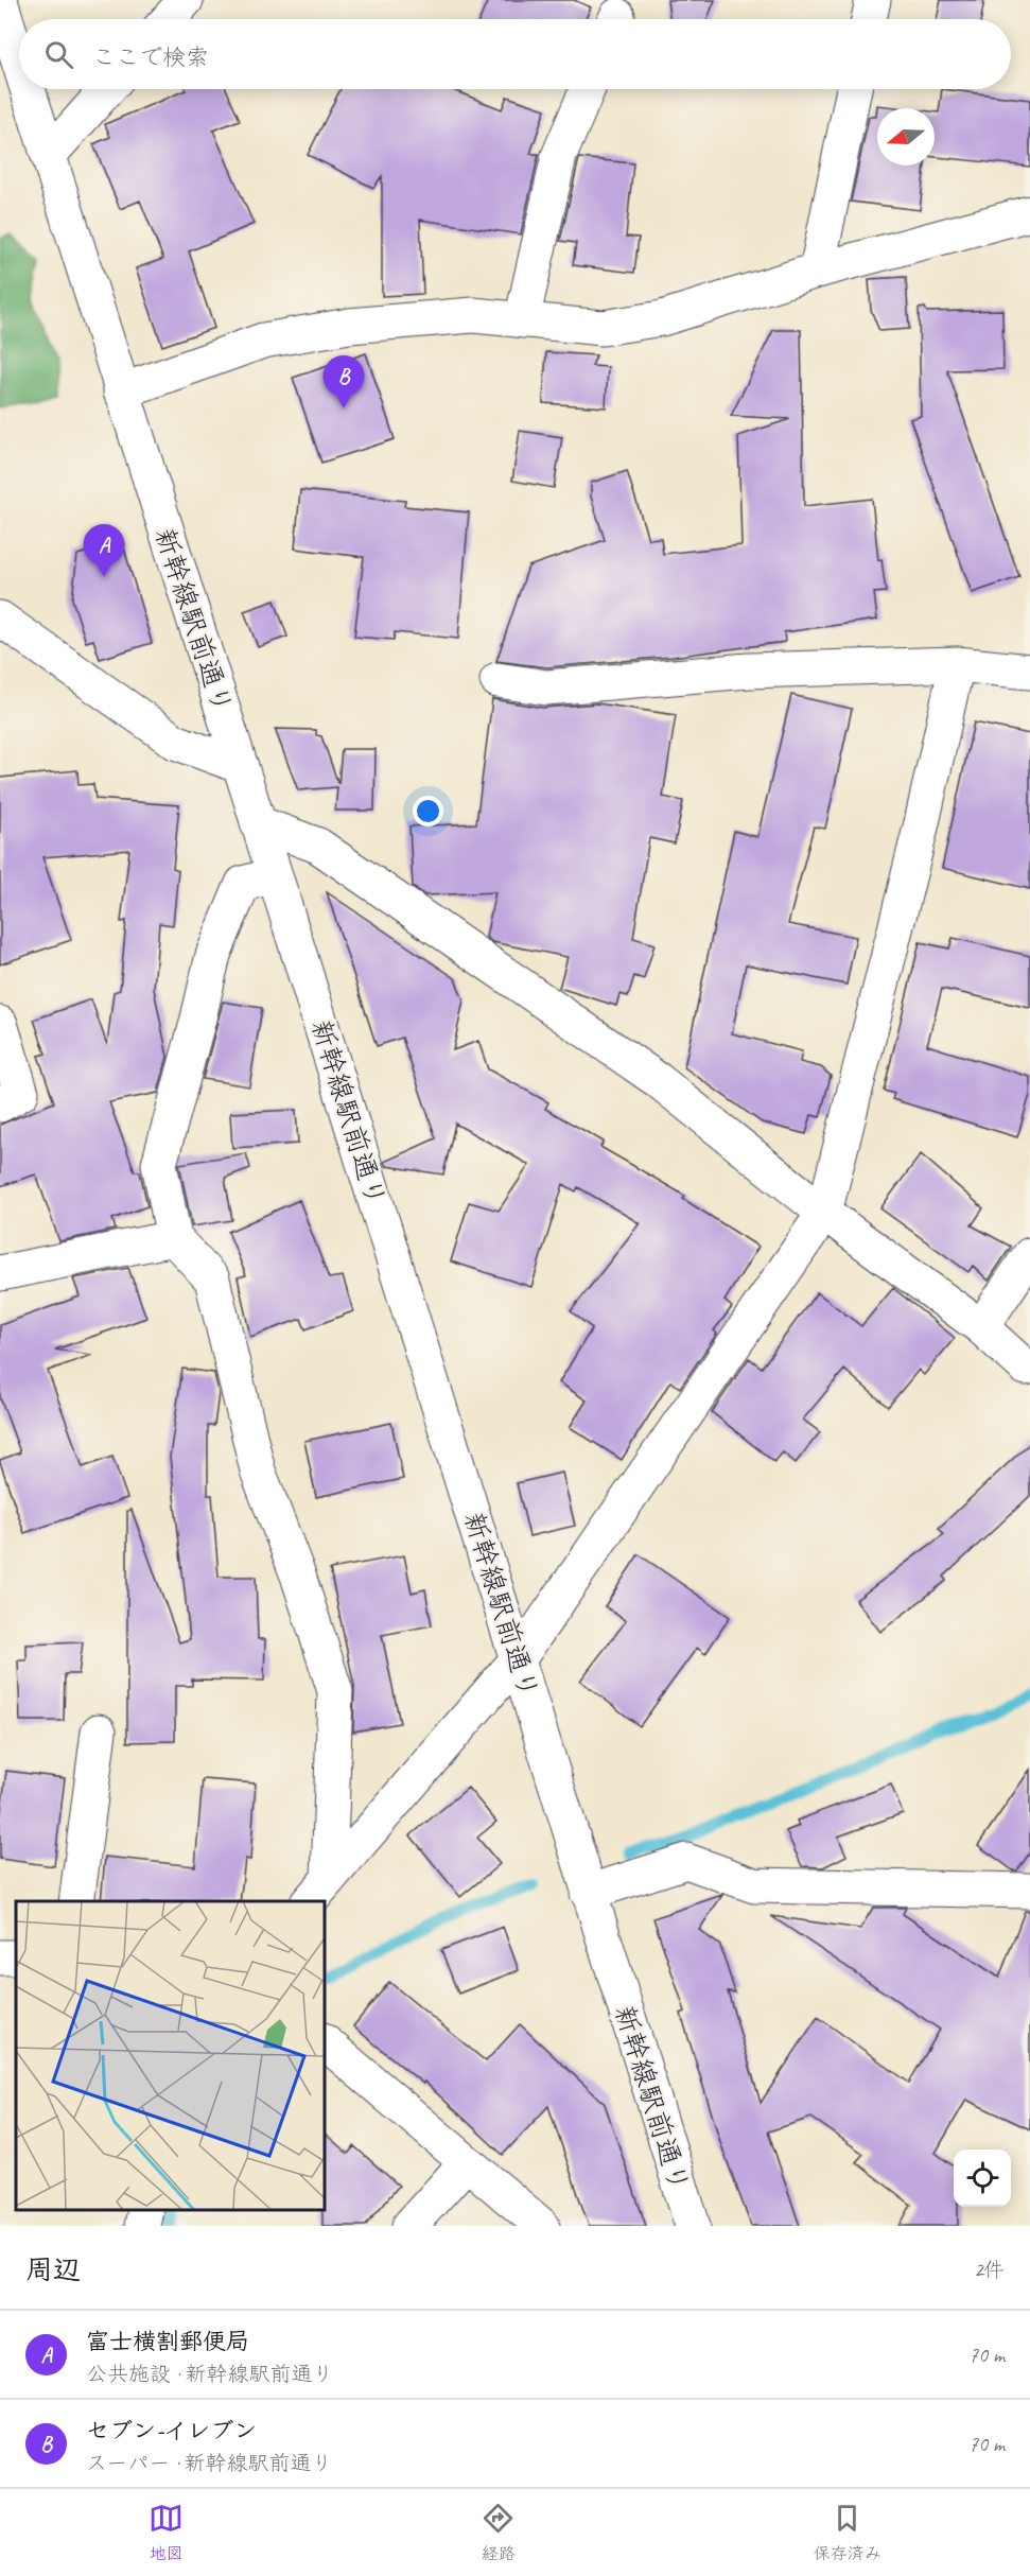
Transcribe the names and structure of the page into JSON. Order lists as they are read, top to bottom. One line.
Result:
{"streets":{"street":["新幹線駅前通り"]},"north":"left","page":{"search":"ここで検索","pins":["B","A"],"heading":["周辺","2件"],"list":[{"mark":"A","name":"富士横割郵便局","note":"公共施設 · 新幹線駅前通り","value":"70 m"},{"mark":"B","name":"セブン-イレブン","note":"スーパー · 新幹線駅前通り","value":"70 m"}],"nav":["地図","経路","保存済み"]}}
